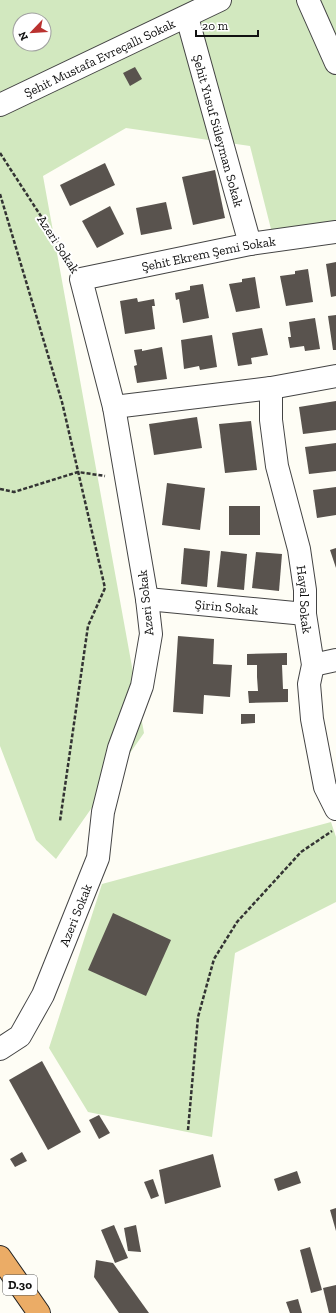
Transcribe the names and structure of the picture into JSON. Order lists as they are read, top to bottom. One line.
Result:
{"streets":{"highway":["D.30"],"street":["Şehit Mustafa Evreçallı Sokak","Şehit Yusuf Süleyman Sokak","Azeri Sokak","Şehit Ekrem Şemi Sokak","Hayal Sokak","Şirin Sokak"]},"crossings":[["Şehit Mustafa Evreçallı Sokak","Şehit Yusuf Süleyman Sokak"],["Şehit Yusuf Süleyman Sokak","Şehit Ekrem Şemi Sokak"],["Azeri Sokak","Şehit Ekrem Şemi Sokak"],["Azeri Sokak","Şirin Sokak"],["Hayal Sokak","Şirin Sokak"]],"scale_bar":"20 m","north":"bottom left"}
